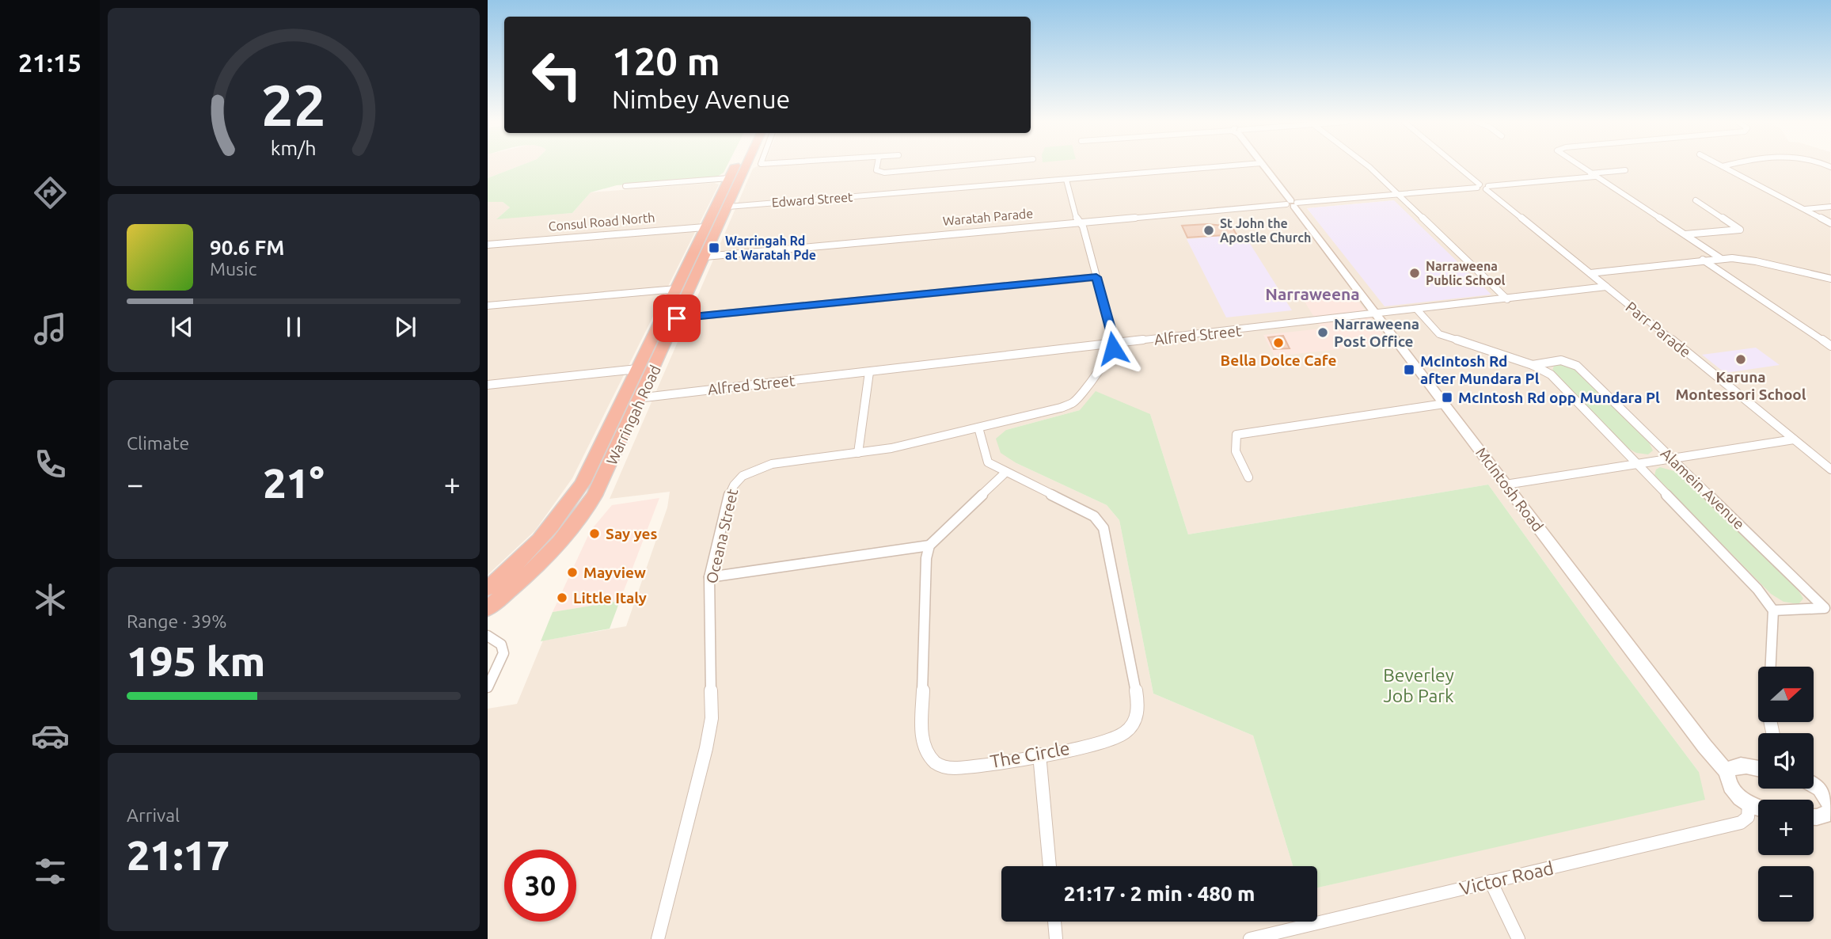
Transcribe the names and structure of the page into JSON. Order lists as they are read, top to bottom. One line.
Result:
{"streets":{"highway":["Waratah Parade","Consul Road North","Warringah Road"],"street":["Edward Street","Parr Parade","Alfred Street","Alamein Avenue","McIntosh Road","Oceana Street","The Circle","Victor Road"]},"crossings":[["Edward Street","Warringah Road"],["Waratah Parade","Warringah Road"],["Waratah Parade","McIntosh Road"],["Consul Road North","Warringah Road"],["Parr Parade","Alfred Street"],["Alfred Street","Warringah Road"],["Alfred Street","Alamein Avenue"],["Alfred Street","McIntosh Road"],["Alfred Street","Oceana Street"],["McIntosh Road","Victor Road"],["Oceana Street","The Circle"]],"districts":["Narraweena"],"parks":["Beverley Job Park"],"places":{"other":["St John the Apostle Church","Narraweena Public School","Narraweena Post Office","Bella Dolce Cafe","Karuna Montessori School","Say yes","Mayview","Little Italy"],"transit":["Warringah Rd at Waratah Pde","McIntosh Rd after Mundara Pl","McIntosh Rd opp Mundara Pl"]},"north":"right","page":{"tabs":"21:15","turn":["120 m","Nimbey Avenue"],"song":["90.6 FM","Music"],"tile":["Climate",["Range · 39%","195 km"],["Arrival","21:17"]],"heat":["−","21°","+"],"map_buttons":["+","−"],"limit":"30","trip":"21:17 · 2 min · 480 m","gauge":["22","km/h"]}}
